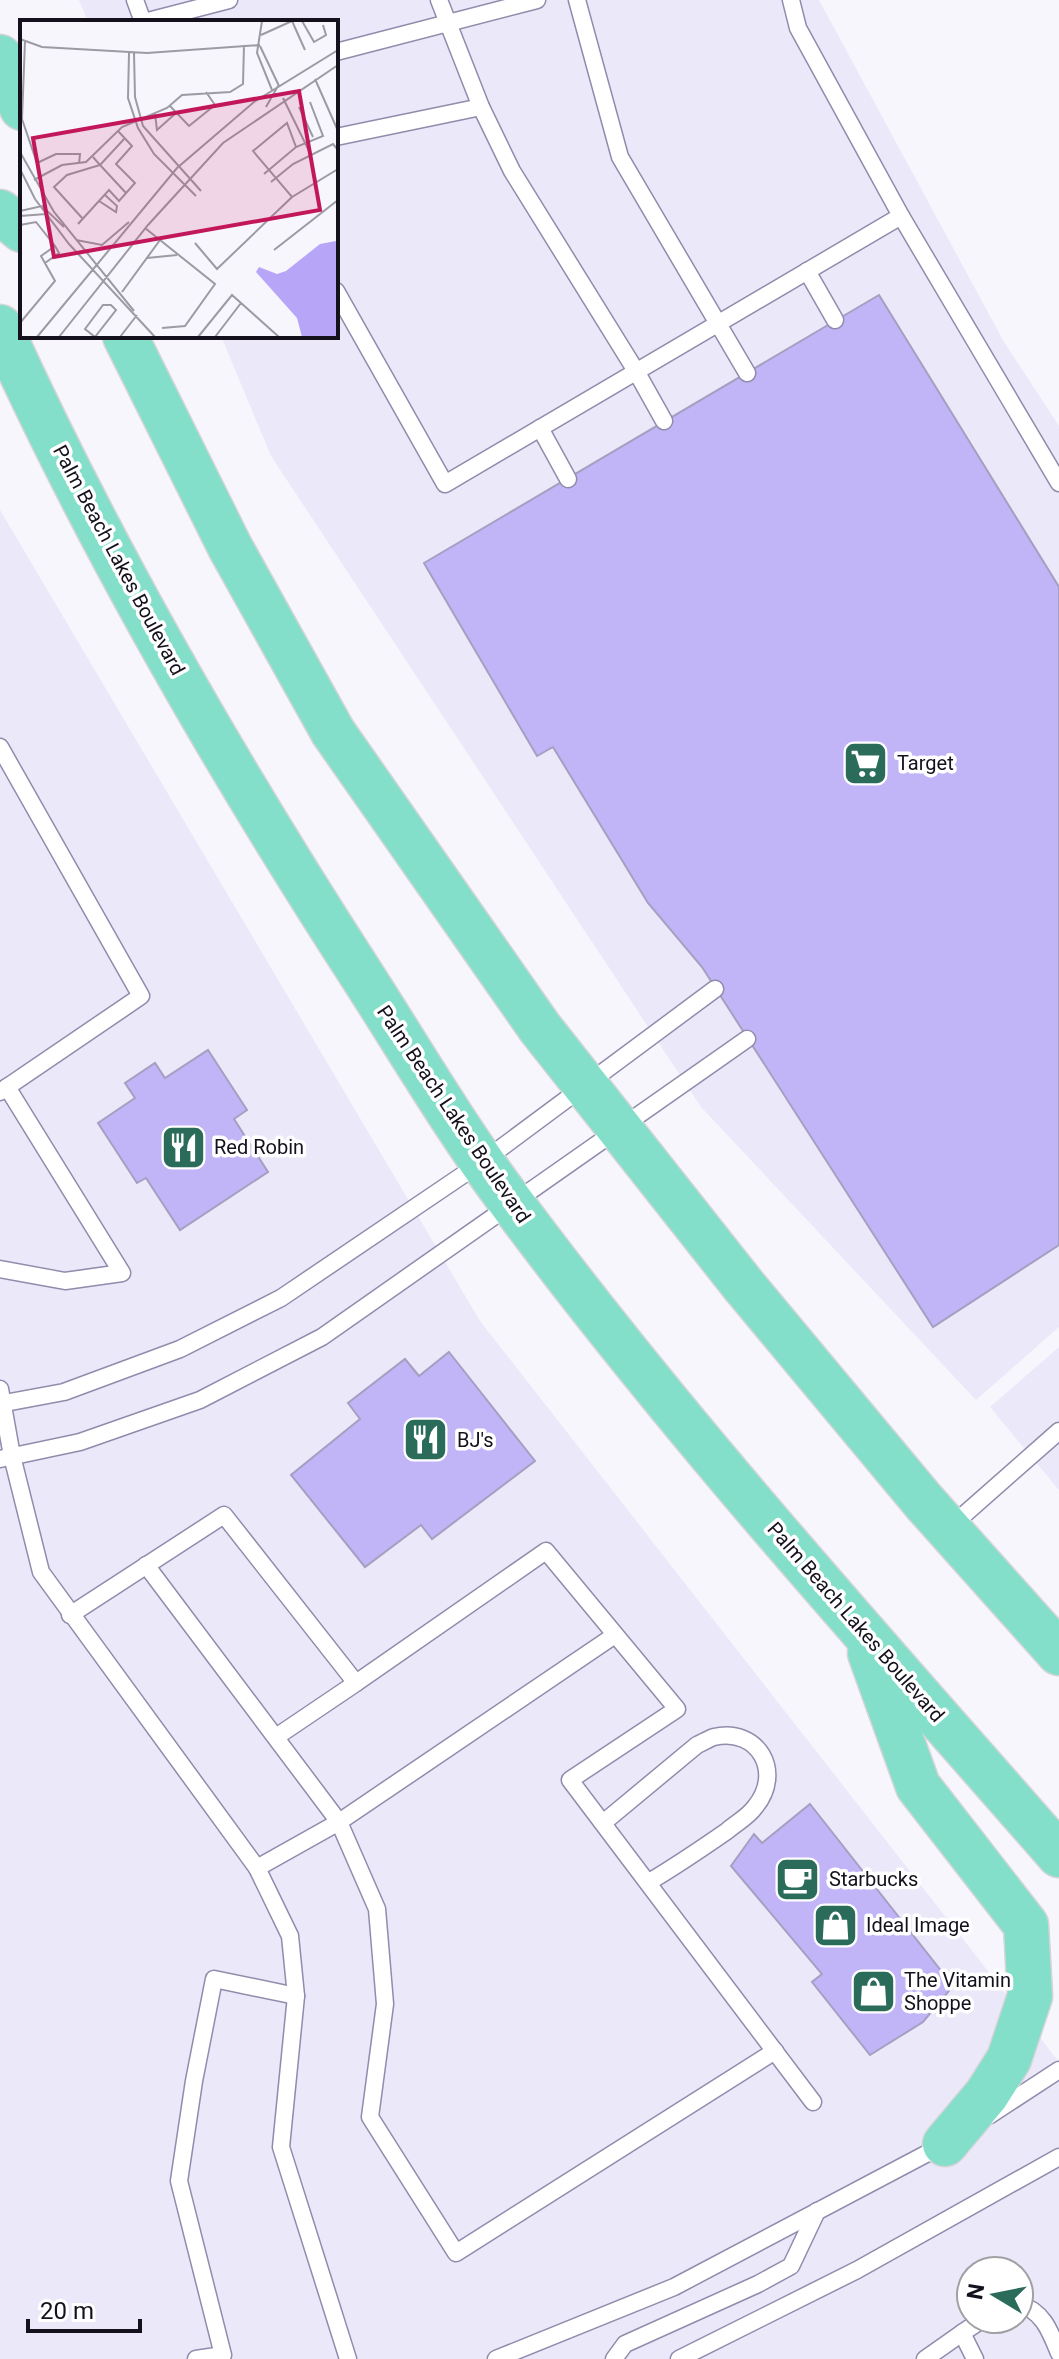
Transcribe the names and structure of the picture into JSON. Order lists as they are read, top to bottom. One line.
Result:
{"streets":{"main road":["Palm Beach Lakes Boulevard"]},"places":{"supermarket":["Target"],"restaurant":["Red Robin","BJ's"],"cafe":["Starbucks"],"shop":["Ideal Image","The Vitamin Shoppe"]},"scale_bar":"20 m","north":"left"}
